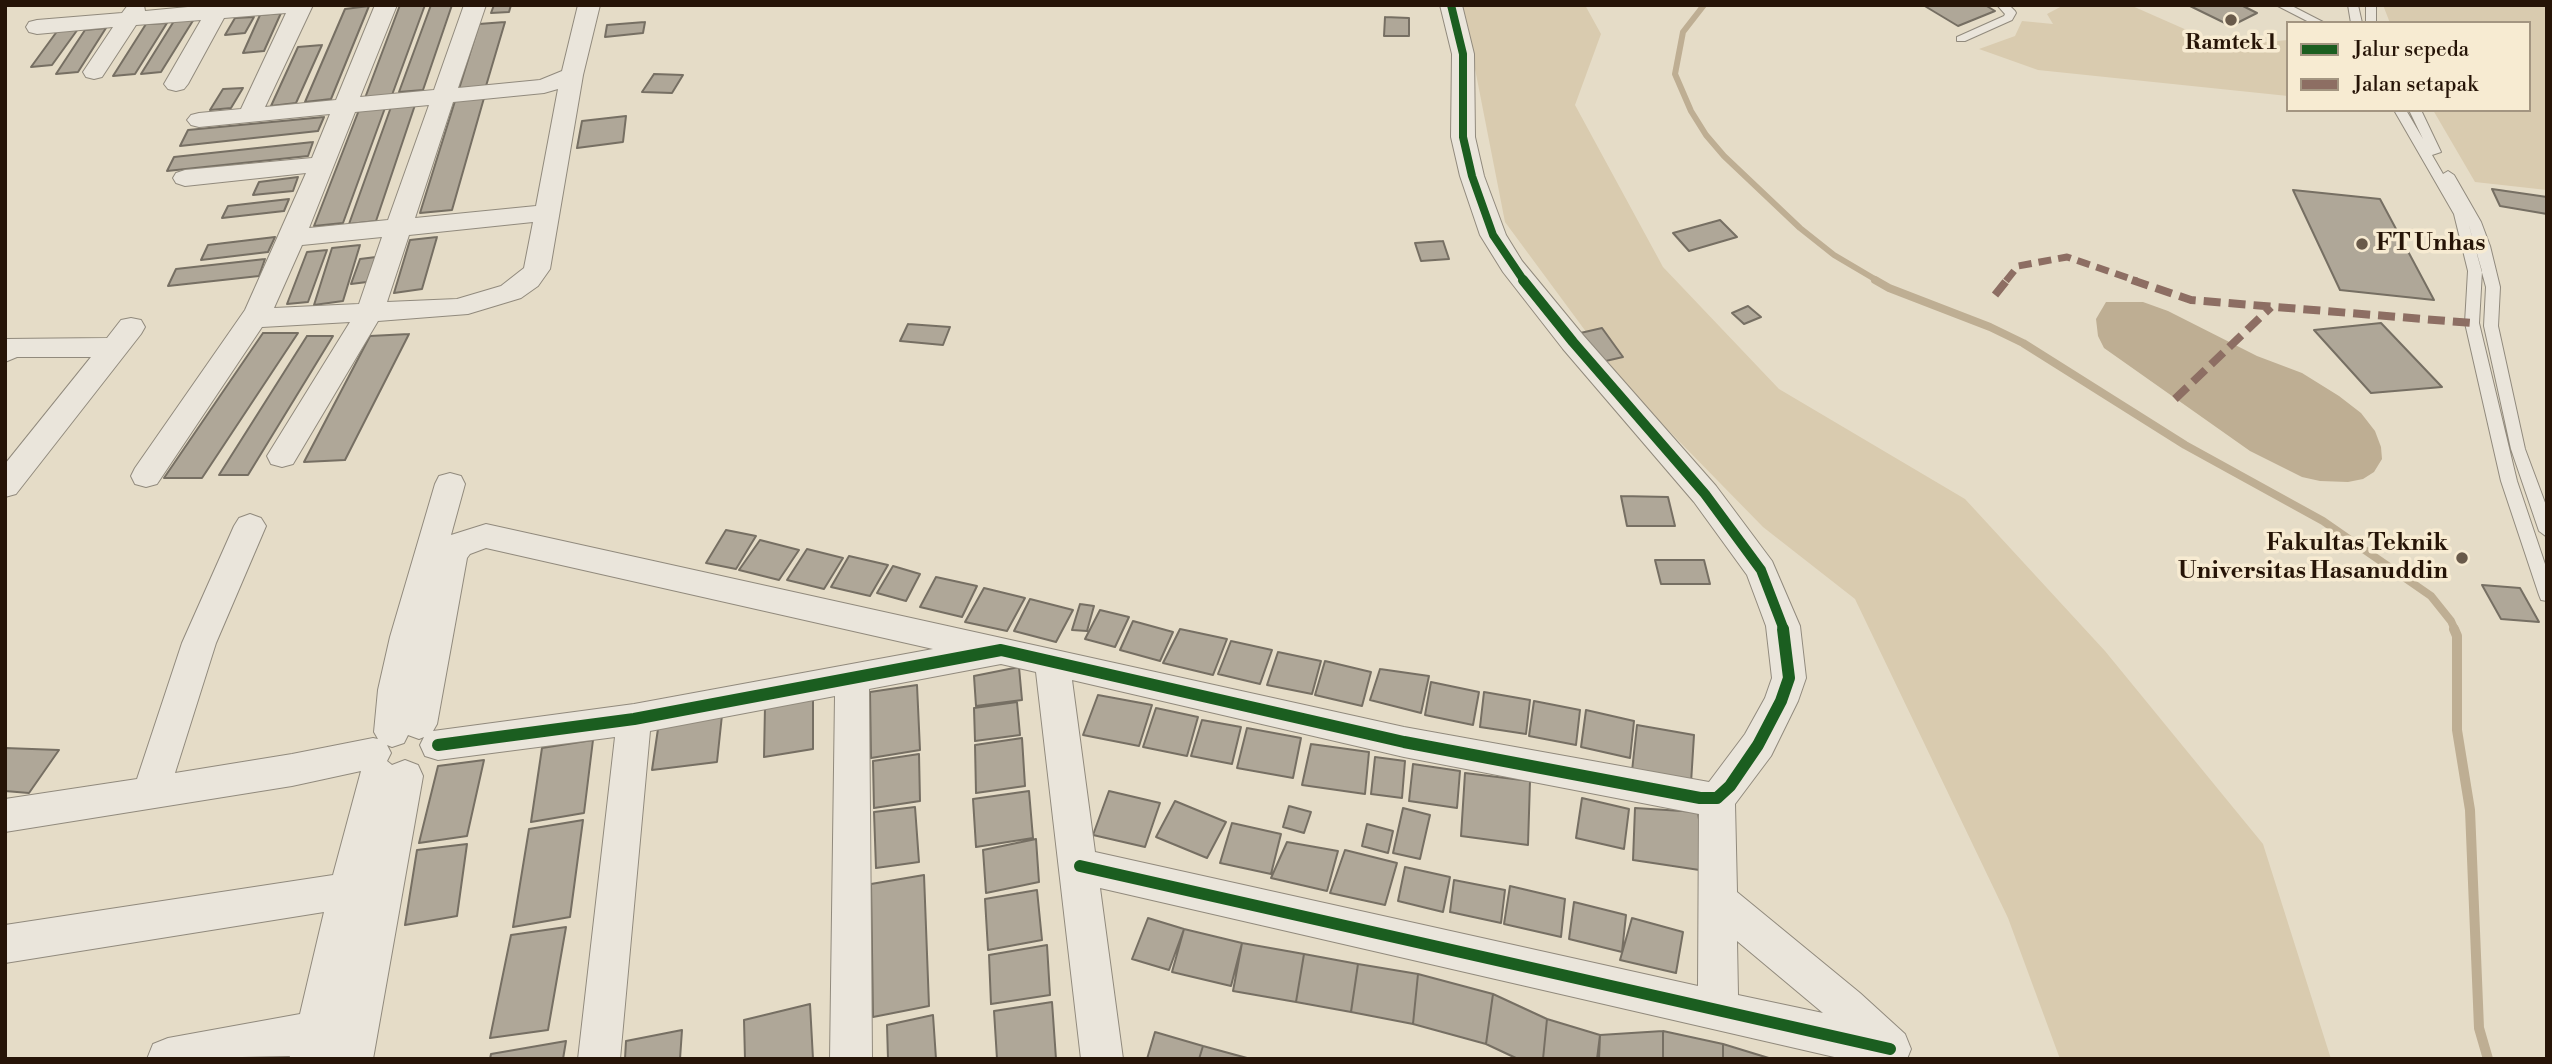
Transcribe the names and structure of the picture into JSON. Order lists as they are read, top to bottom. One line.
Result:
{"places":["Ramtek 1","FT Unhas","Fakultas Teknik Universitas Hasanuddin"],"legend":["Jalur sepeda","Jalan setapak"]}
